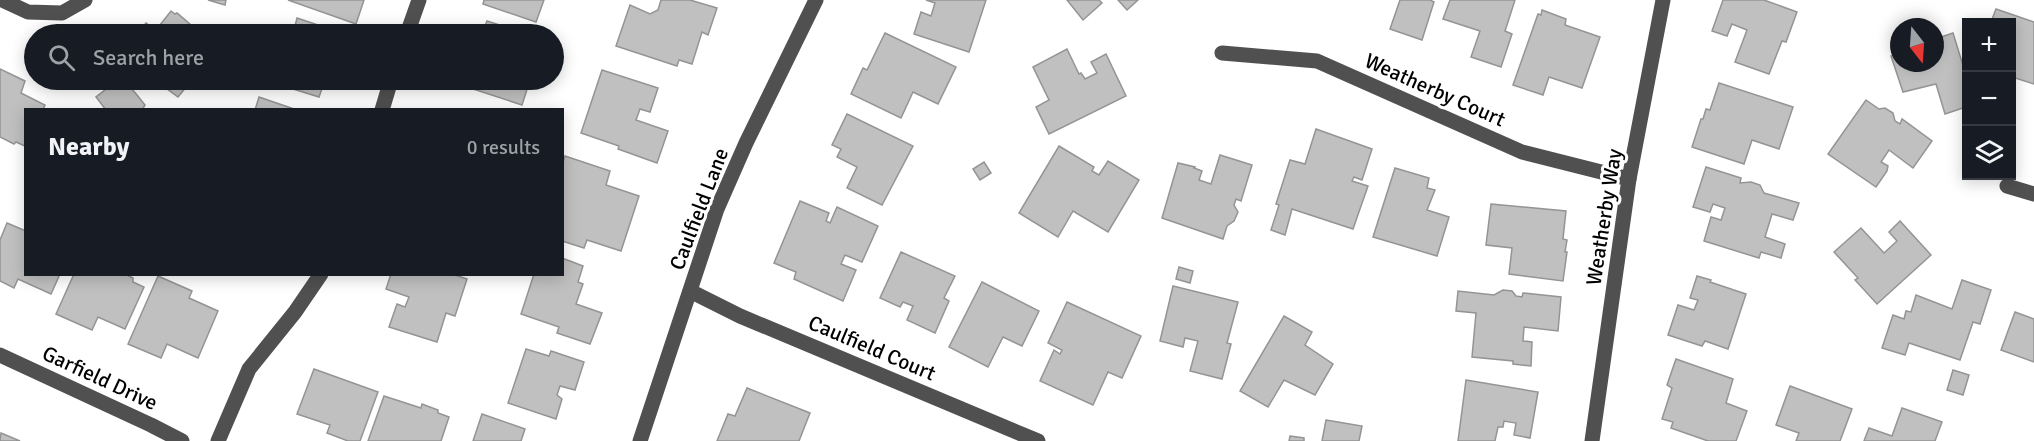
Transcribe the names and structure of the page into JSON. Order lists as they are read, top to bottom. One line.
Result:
{"streets":{"street":["Weatherby Court","Caulfield Lane","Weatherby Way","Caulfield Court","Garfield Drive"]},"crossings":[["Weatherby Court","Weatherby Way"],["Caulfield Lane","Caulfield Court"]],"north":"bottom","page":{"map_buttons":["+","−"],"search":"Search here","heading":["Nearby","0 results"]}}
